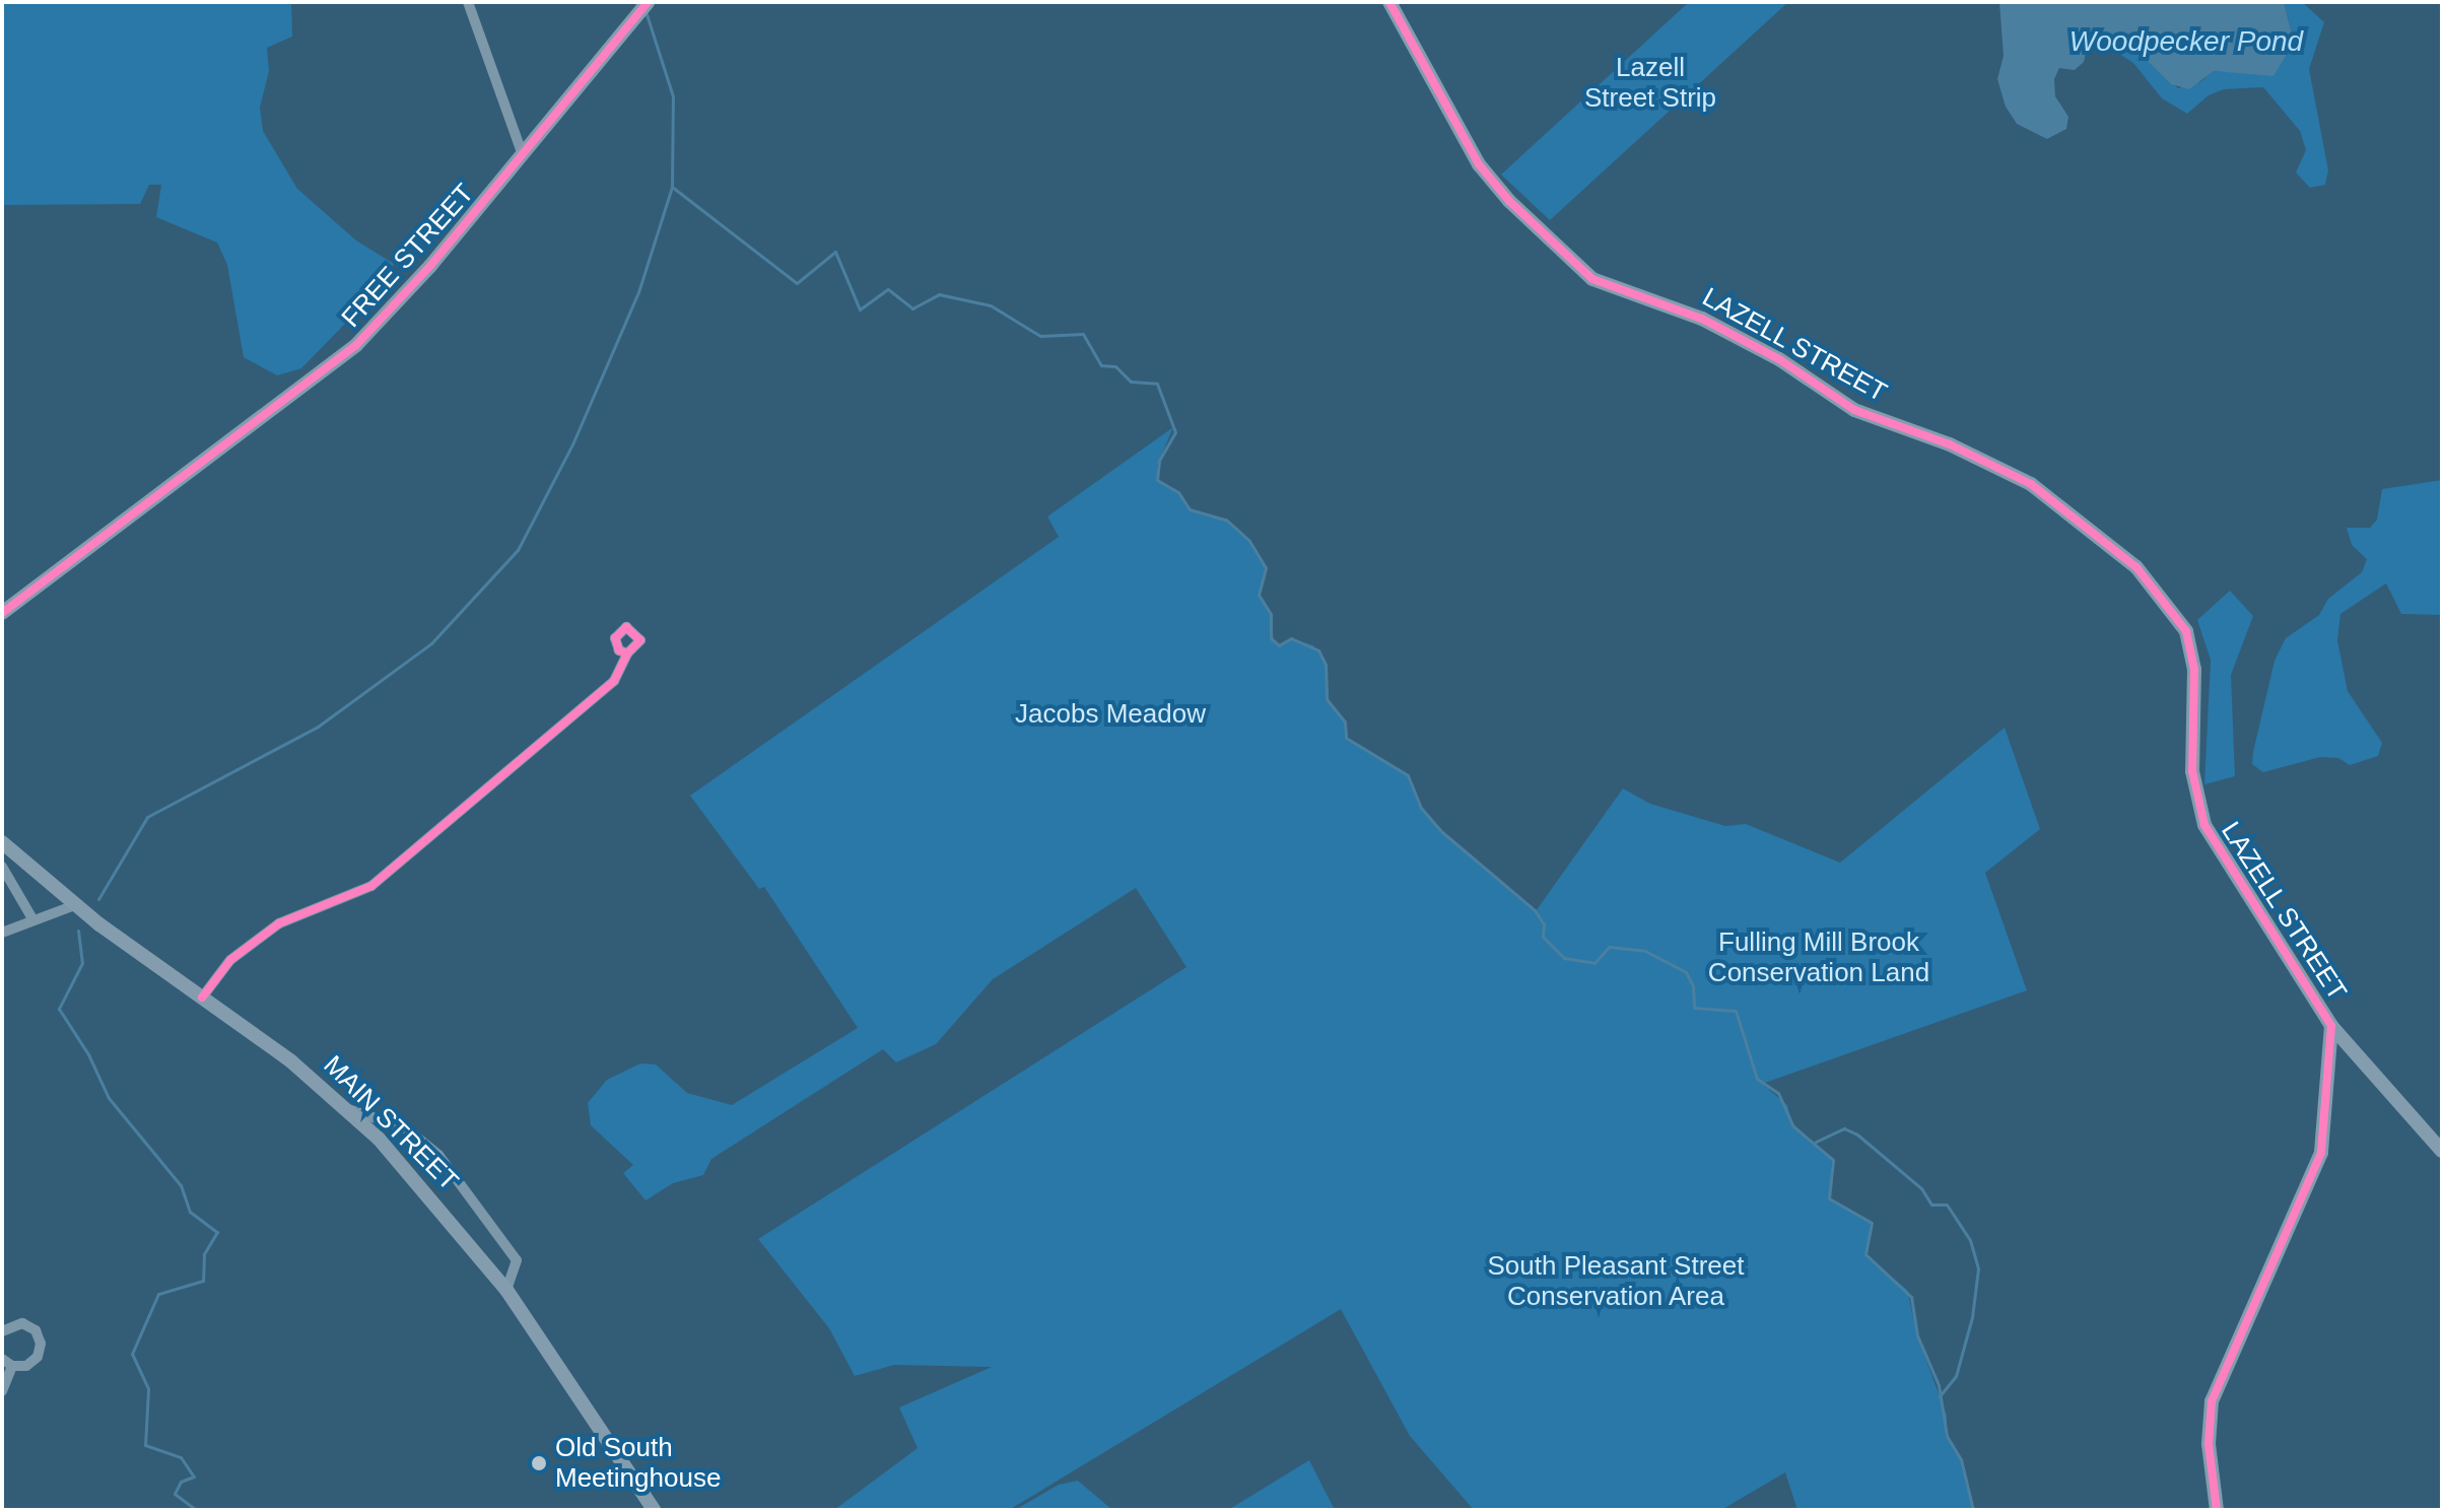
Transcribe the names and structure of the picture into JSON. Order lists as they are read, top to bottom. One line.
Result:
{"streets":{"street":["FREE STREET","LAZELL STREET","MAIN STREET"]},"water":["Woodpecker Pond"],"parks":["Lazell Street Strip","Jacobs Meadow","Fulling Mill Brook Conservation Land","South Pleasant Street Conservation Area"],"places":["Old South Meetinghouse"]}
